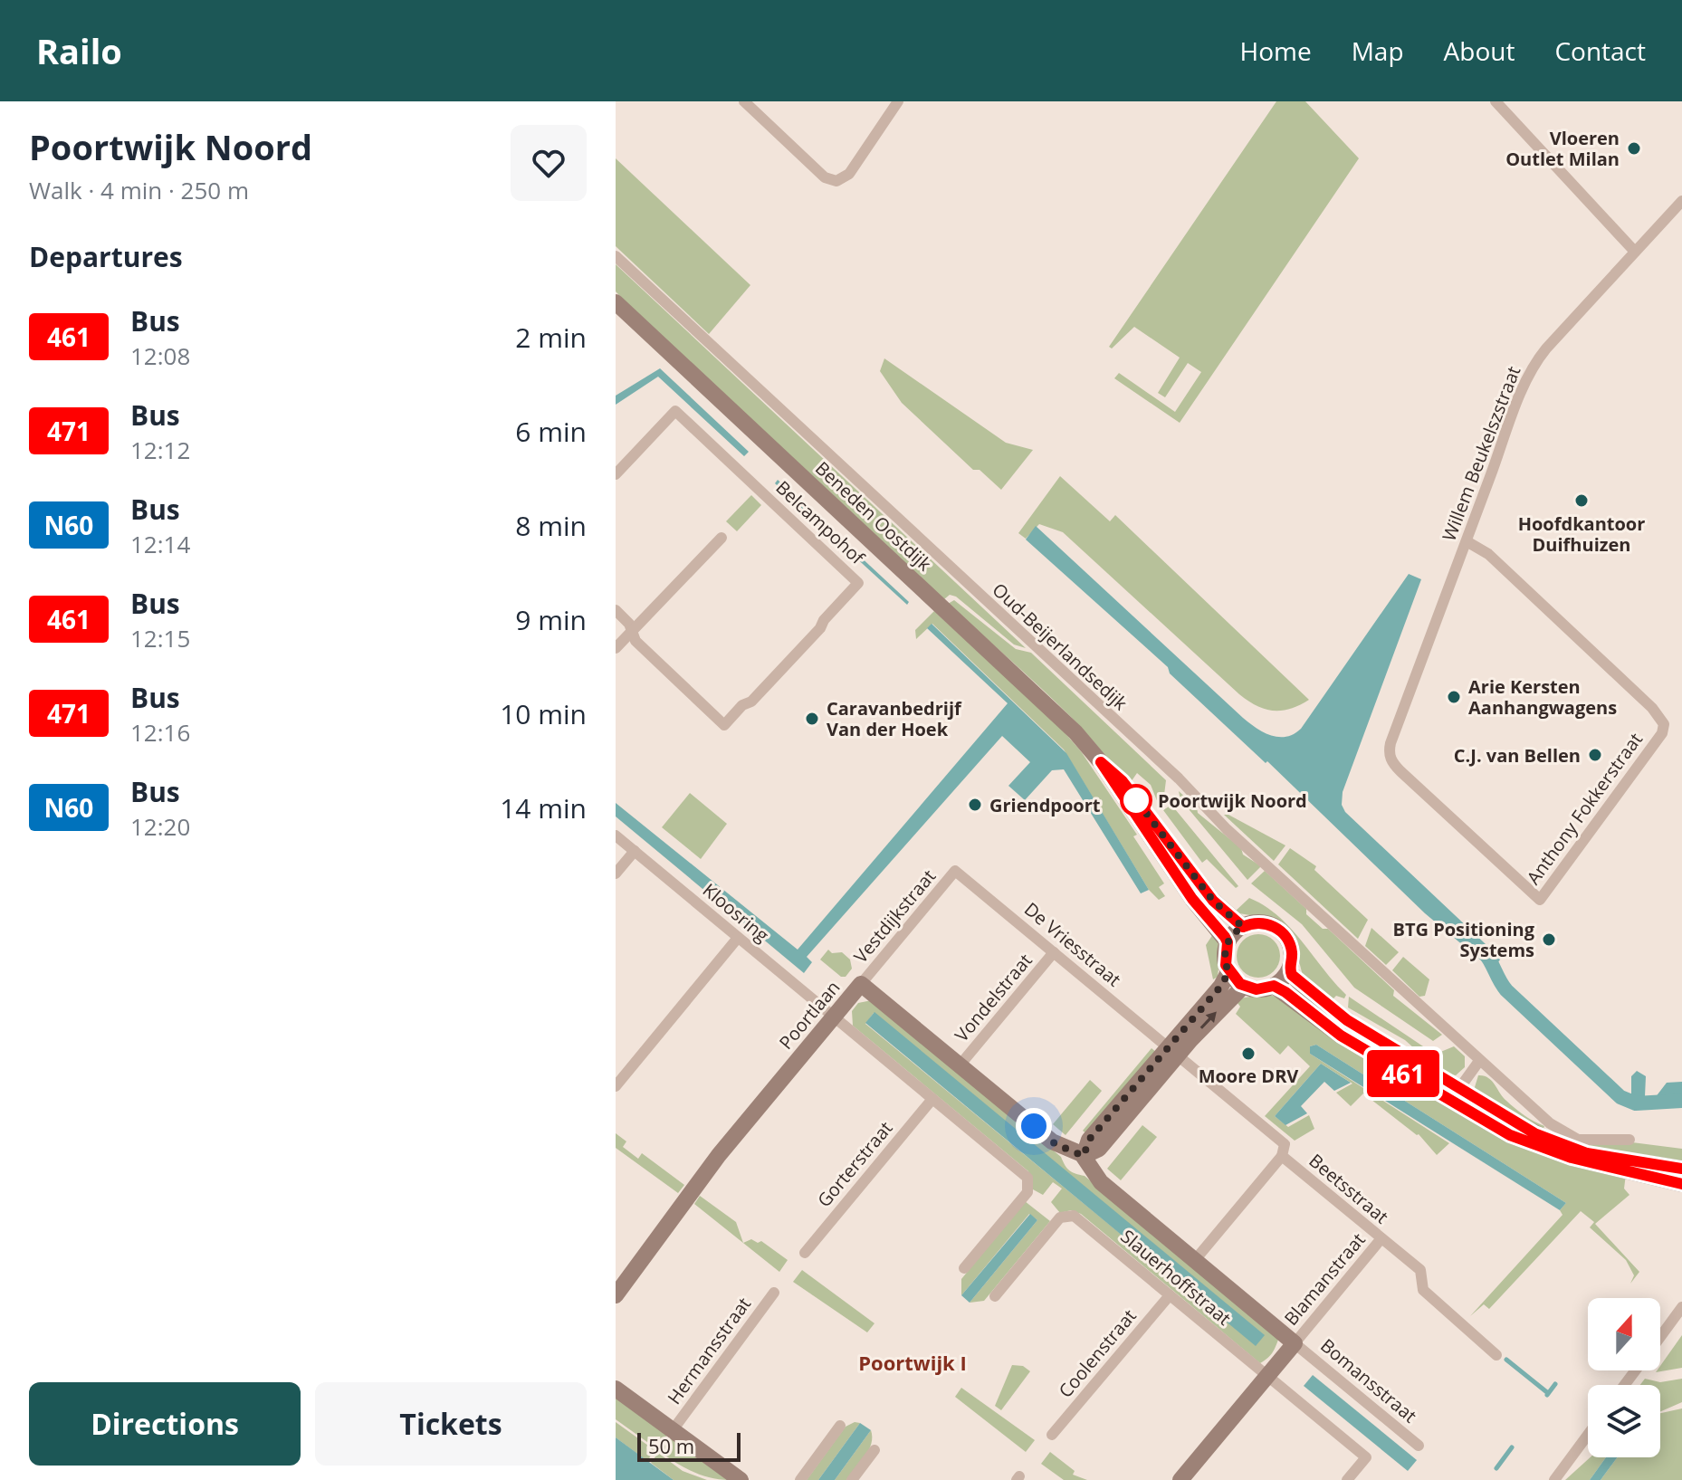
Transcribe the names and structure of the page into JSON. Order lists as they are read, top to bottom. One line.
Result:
{"streets":{"main road":["Beneden Oostdijk","Poortlaan"],"street":["Willem Beukelszstraat","Belcampohof","Oud-Beijerlandsedijk","Anthony Fokkerstraat","Kloosring","Vestdijkstraat","De Vriesstraat","Vondelstraat","Gorterstraat","Beetsstraat","Slauerhoffstraat","Blamanstraat","Hermansstraat","Coolenstraat","Bomansstraat"]},"crossings":[["Willem Beukelszstraat","Anthony Fokkerstraat"],["Kloosring","Poortlaan"],["Vestdijkstraat","De Vriesstraat"],["Vestdijkstraat","Poortlaan"],["De Vriesstraat","Vondelstraat"],["De Vriesstraat","Beetsstraat"],["Vondelstraat","Poortlaan"],["Poortlaan","Blamanstraat"],["Poortlaan","Bomansstraat"],["Beetsstraat","Blamanstraat"],["Slauerhoffstraat","Coolenstraat"],["Blamanstraat","Bomansstraat"]],"districts":["Poortwijk I"],"places":["Vloeren Outlet Milan","Hoofdkantoor Duifhuizen","Arie Kersten Aanhangwagens","Caravanbedrijf Van der Hoek","C.J. van Bellen","Poortwijk Noord","Griendpoort","BTG Positioning Systems","Moore DRV"],"lines":["bus line 461"],"scale_bar":"50 m","north":"top","page":{"header":"Railo","nav":["Home","Map","About","Contact"],"heading":[["Poortwijk Noord","Walk · 4 min · 250 m"],"Departures"],"on_map":"461","list":[{"mark":"461","name":"Bus","note":"12:08","value":"2 min"},{"mark":"471","name":"Bus","note":"12:12","value":"6 min"},{"mark":"N60","name":"Bus","note":"12:14","value":"8 min"},{"mark":"461","name":"Bus","note":"12:15","value":"9 min"},{"mark":"471","name":"Bus","note":"12:16","value":"10 min"},{"mark":"N60","name":"Bus","note":"12:20","value":"14 min"}],"buttons":["Directions","Tickets"],"scale":"50 m"}}
